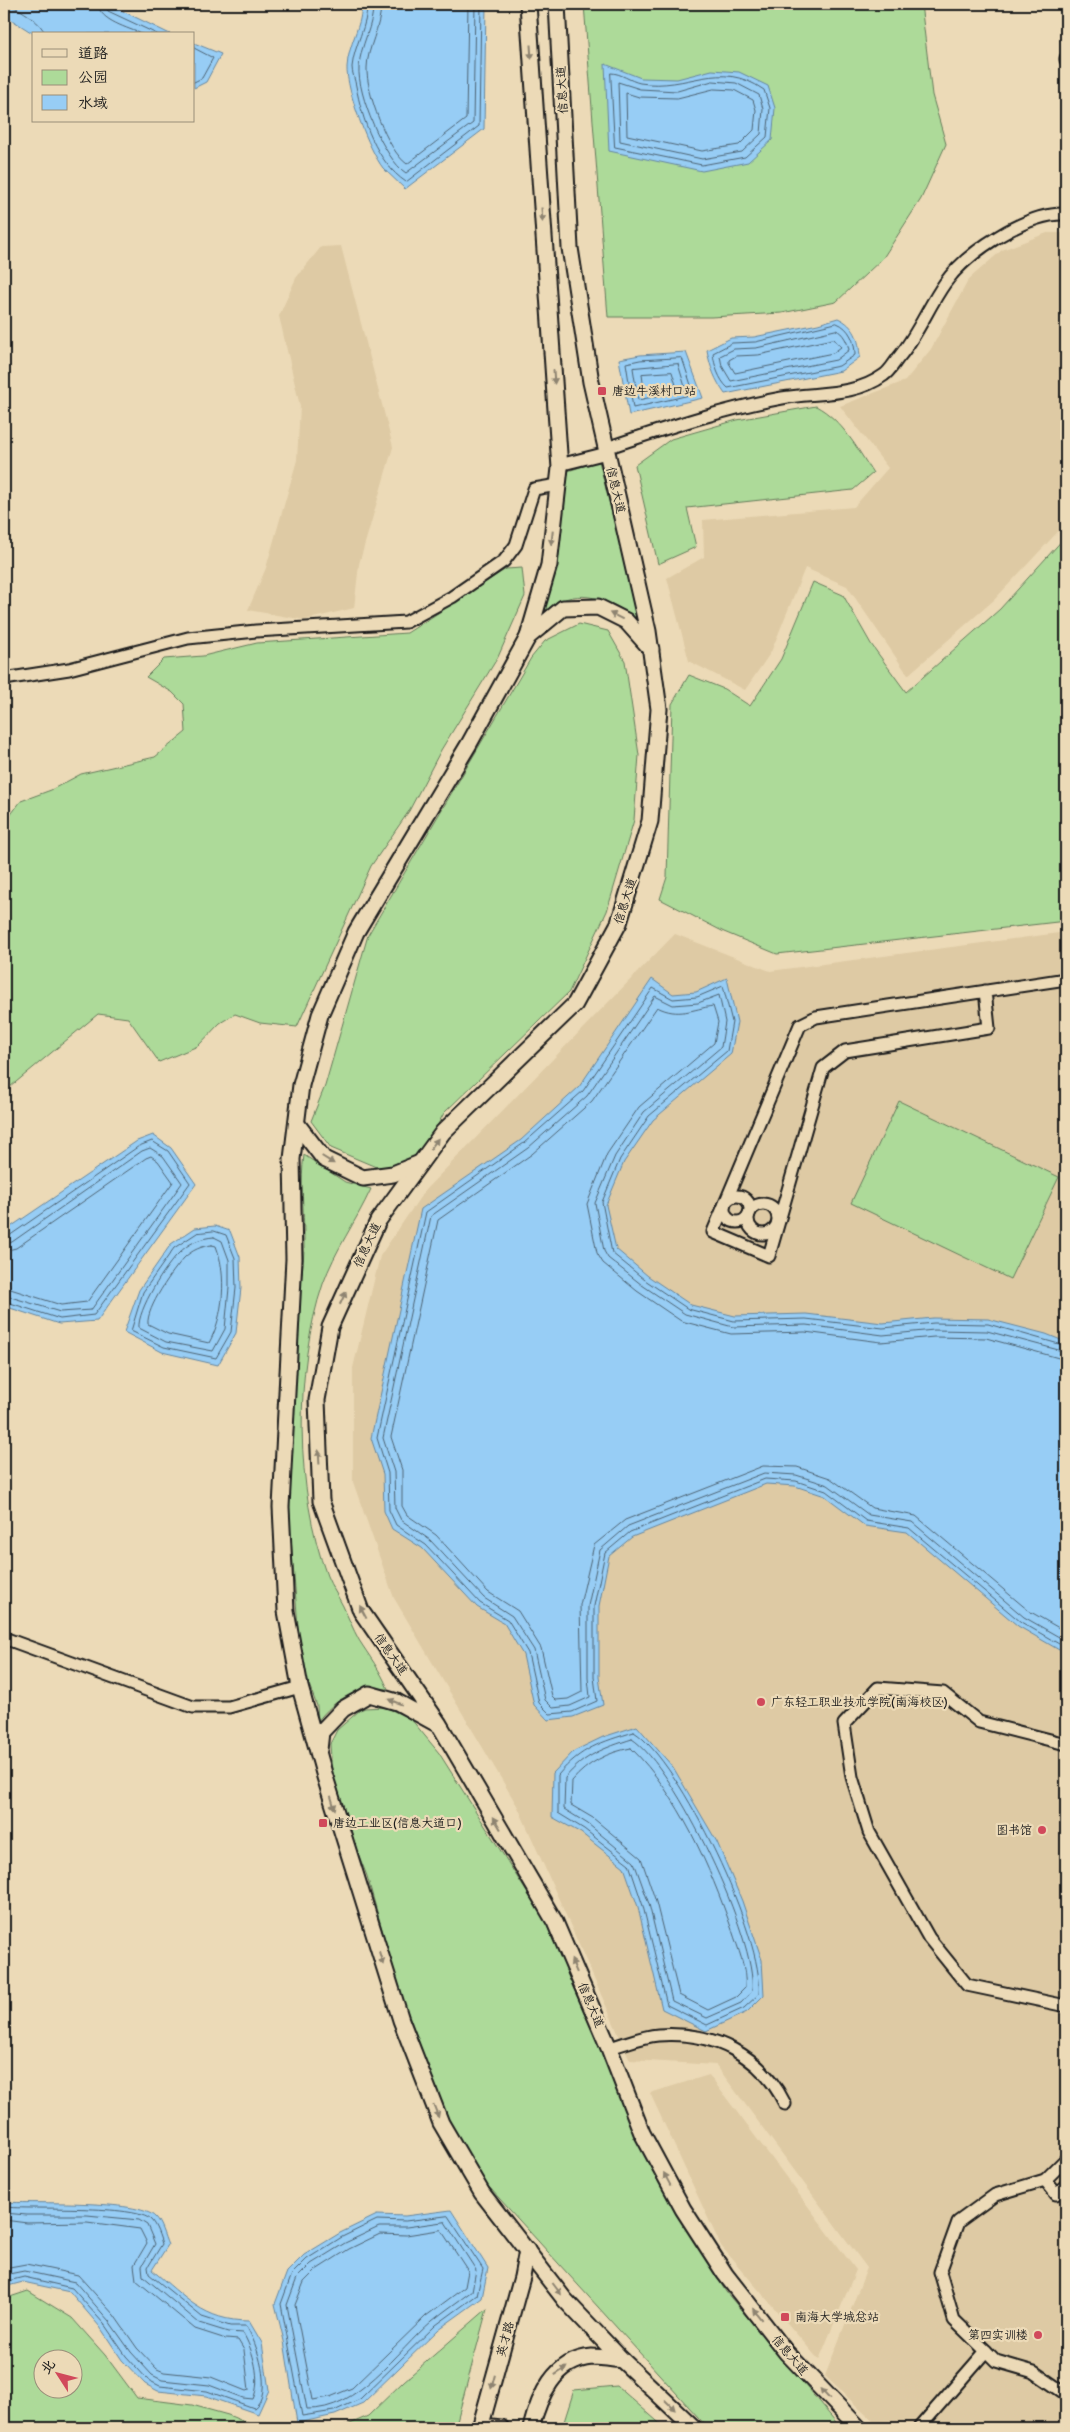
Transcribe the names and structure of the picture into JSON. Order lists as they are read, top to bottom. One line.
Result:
{"streets":{"main road":["信息大道","英才路"]},"one_way":["英才路"],"places":{"transit":["唐边牛溪村口站","唐边工业区(信息大道口)","南海大学城总站"],"other":["广东轻工职业技术学院(南海校区)","图书馆","第四实训楼"]},"legend":["道路","公园","水域"],"north":"top left"}
